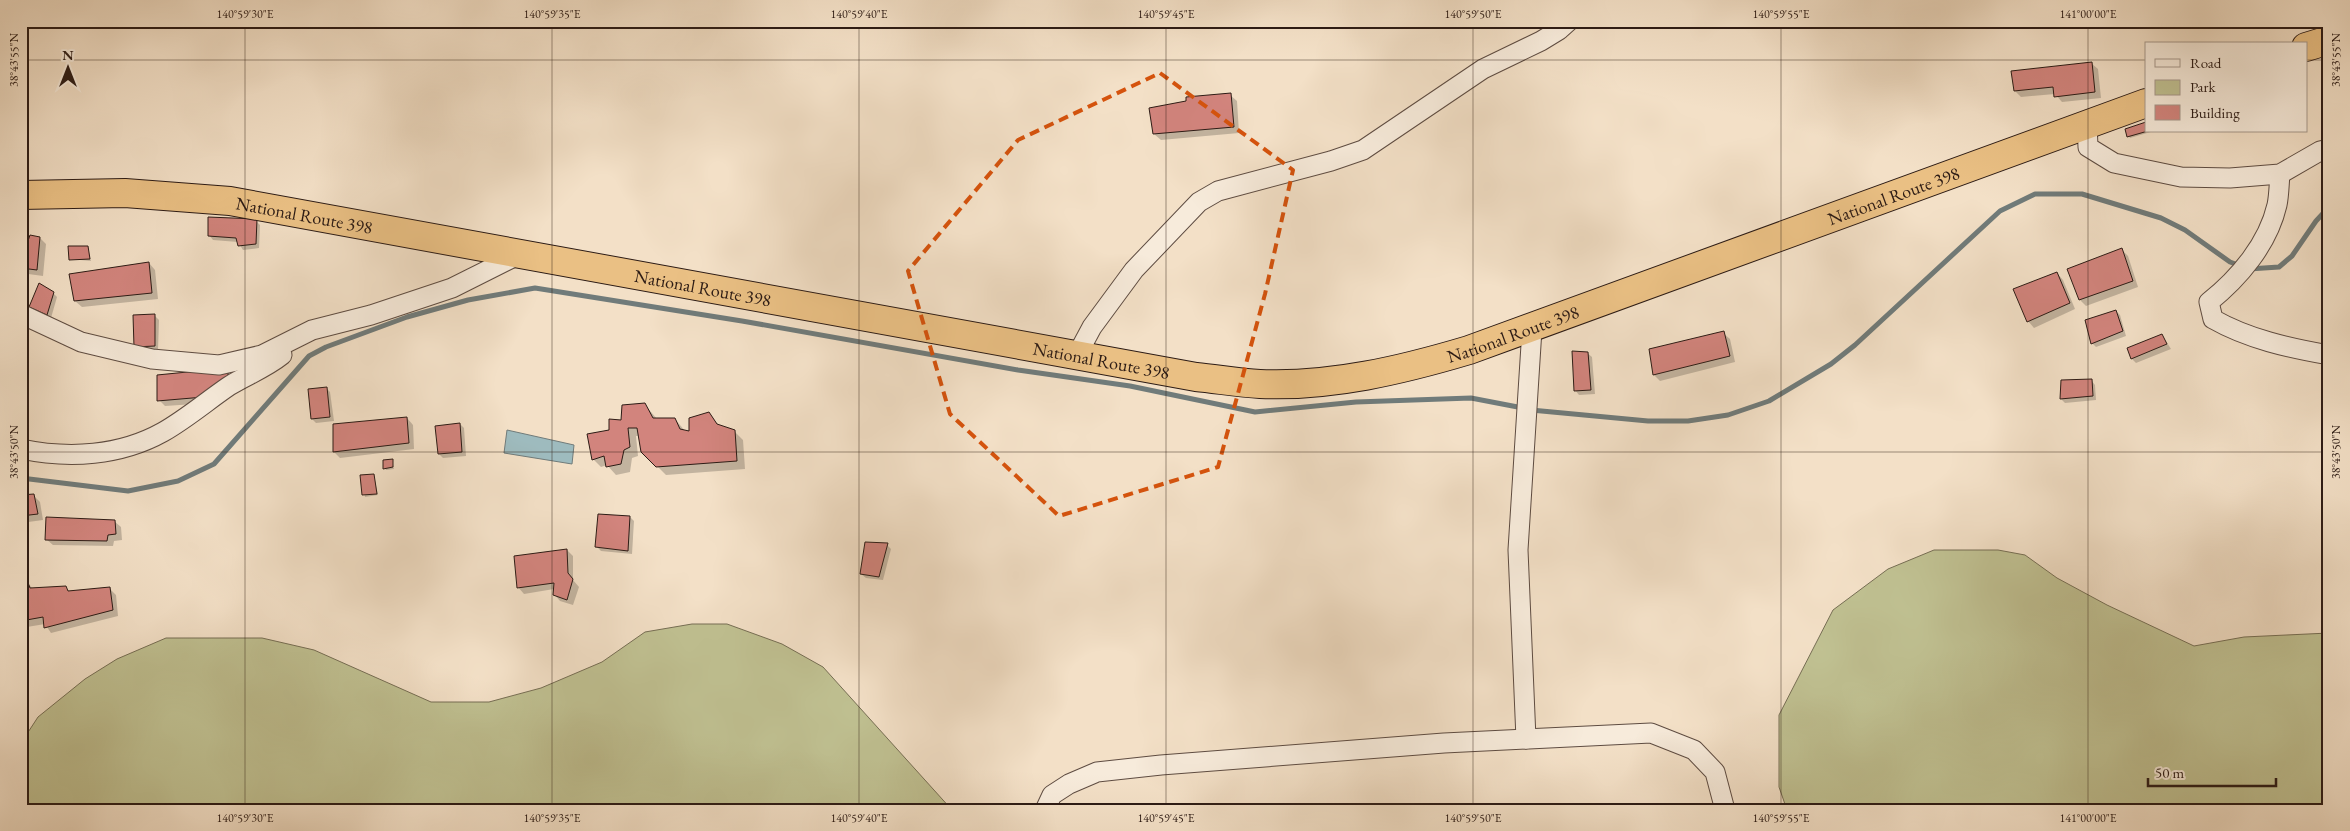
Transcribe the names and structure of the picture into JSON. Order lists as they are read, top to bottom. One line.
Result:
{"streets":{"highway":["National Route 398"]},"legend":["Road","Park","Building"],"scale_bar":"50 m","north":"top","coordinates":["140°59'30\"E","140°59'35\"E","140°59'40\"E","140°59'45\"E","140°59'50\"E","140°59'55\"E","141°00'00\"E","38°43'55\"N","38°43'50\"N"]}
